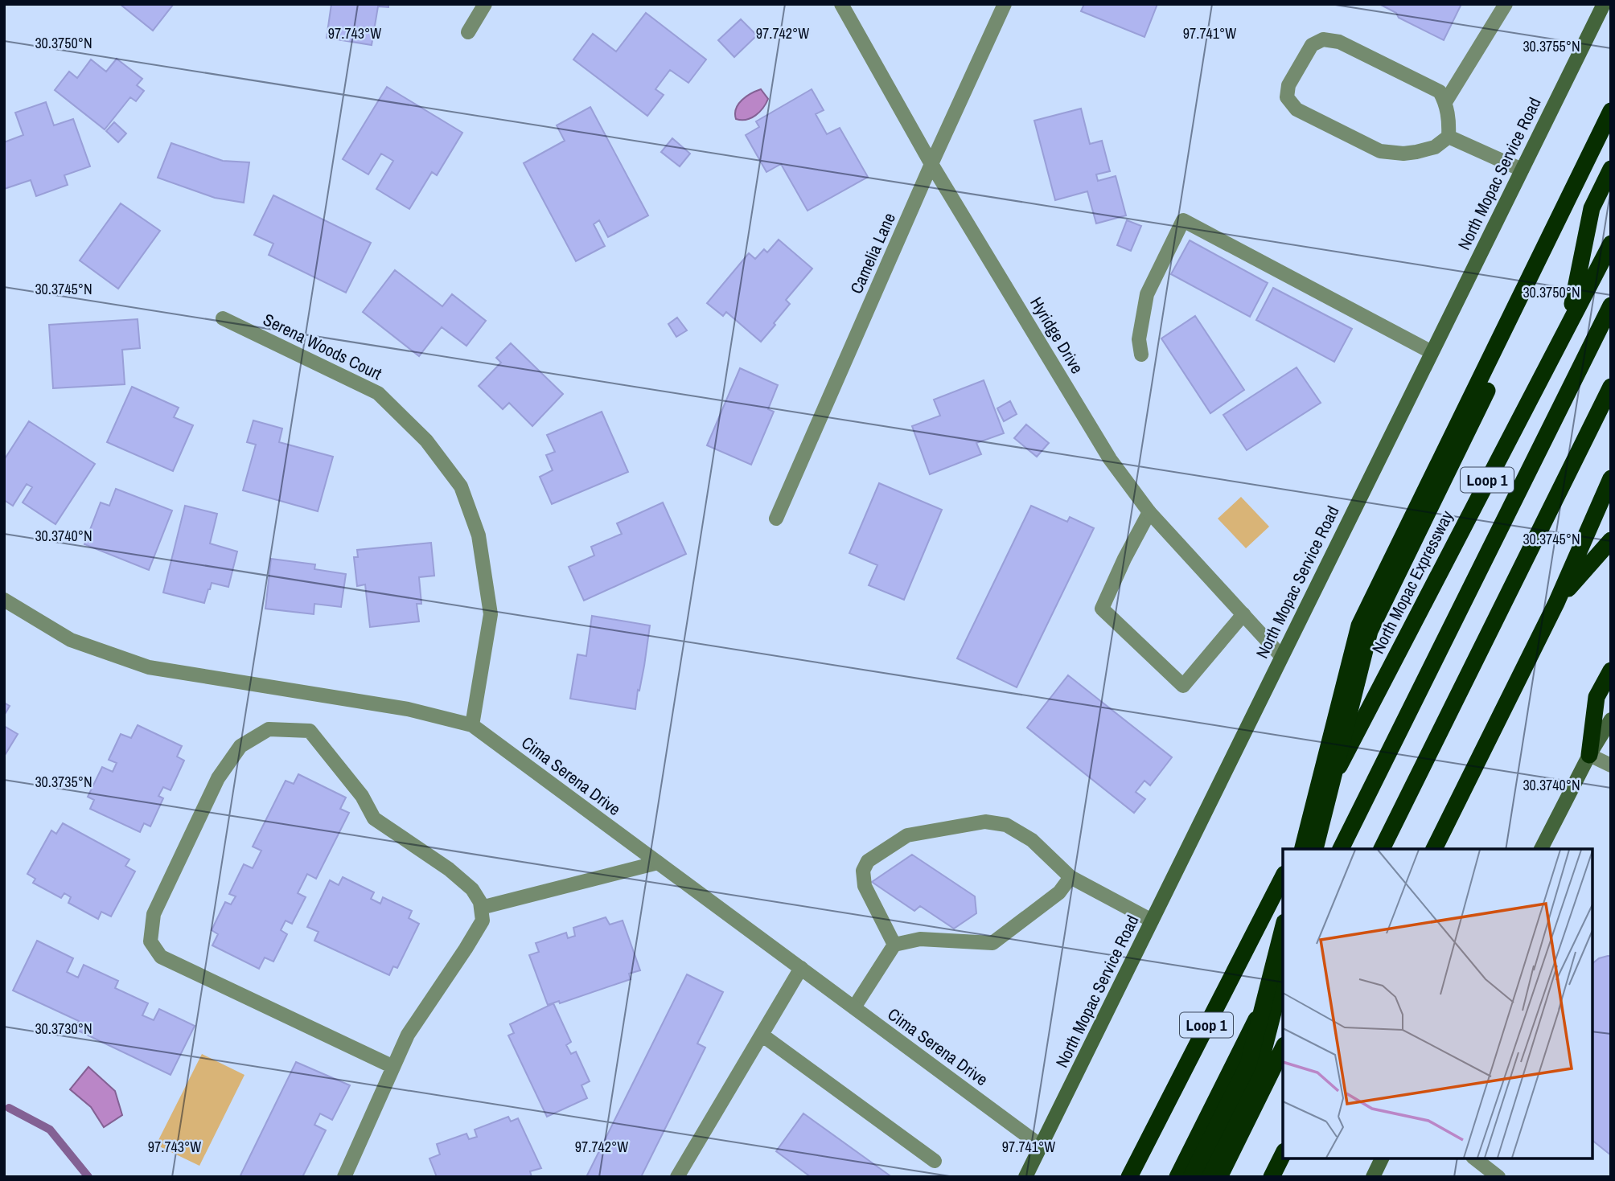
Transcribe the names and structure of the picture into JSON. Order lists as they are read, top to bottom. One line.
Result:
{"streets":{"highway":["Loop 1","North Mopac Expressway"],"main road":["North Mopac Service Road"],"street":["Camelia Lane","Hyridge Drive","Serena Woods Court","Cima Serena Drive"]},"crossings":[["North Mopac Service Road","Hyridge Drive"],["North Mopac Service Road","Cima Serena Drive"],["Camelia Lane","Hyridge Drive"],["Serena Woods Court","Cima Serena Drive"]],"coordinates":["97.743°W","97.742°W","97.741°W","30.3750°N","30.3755°N","30.3745°N","30.3740°N","30.3735°N","30.3730°N"]}
